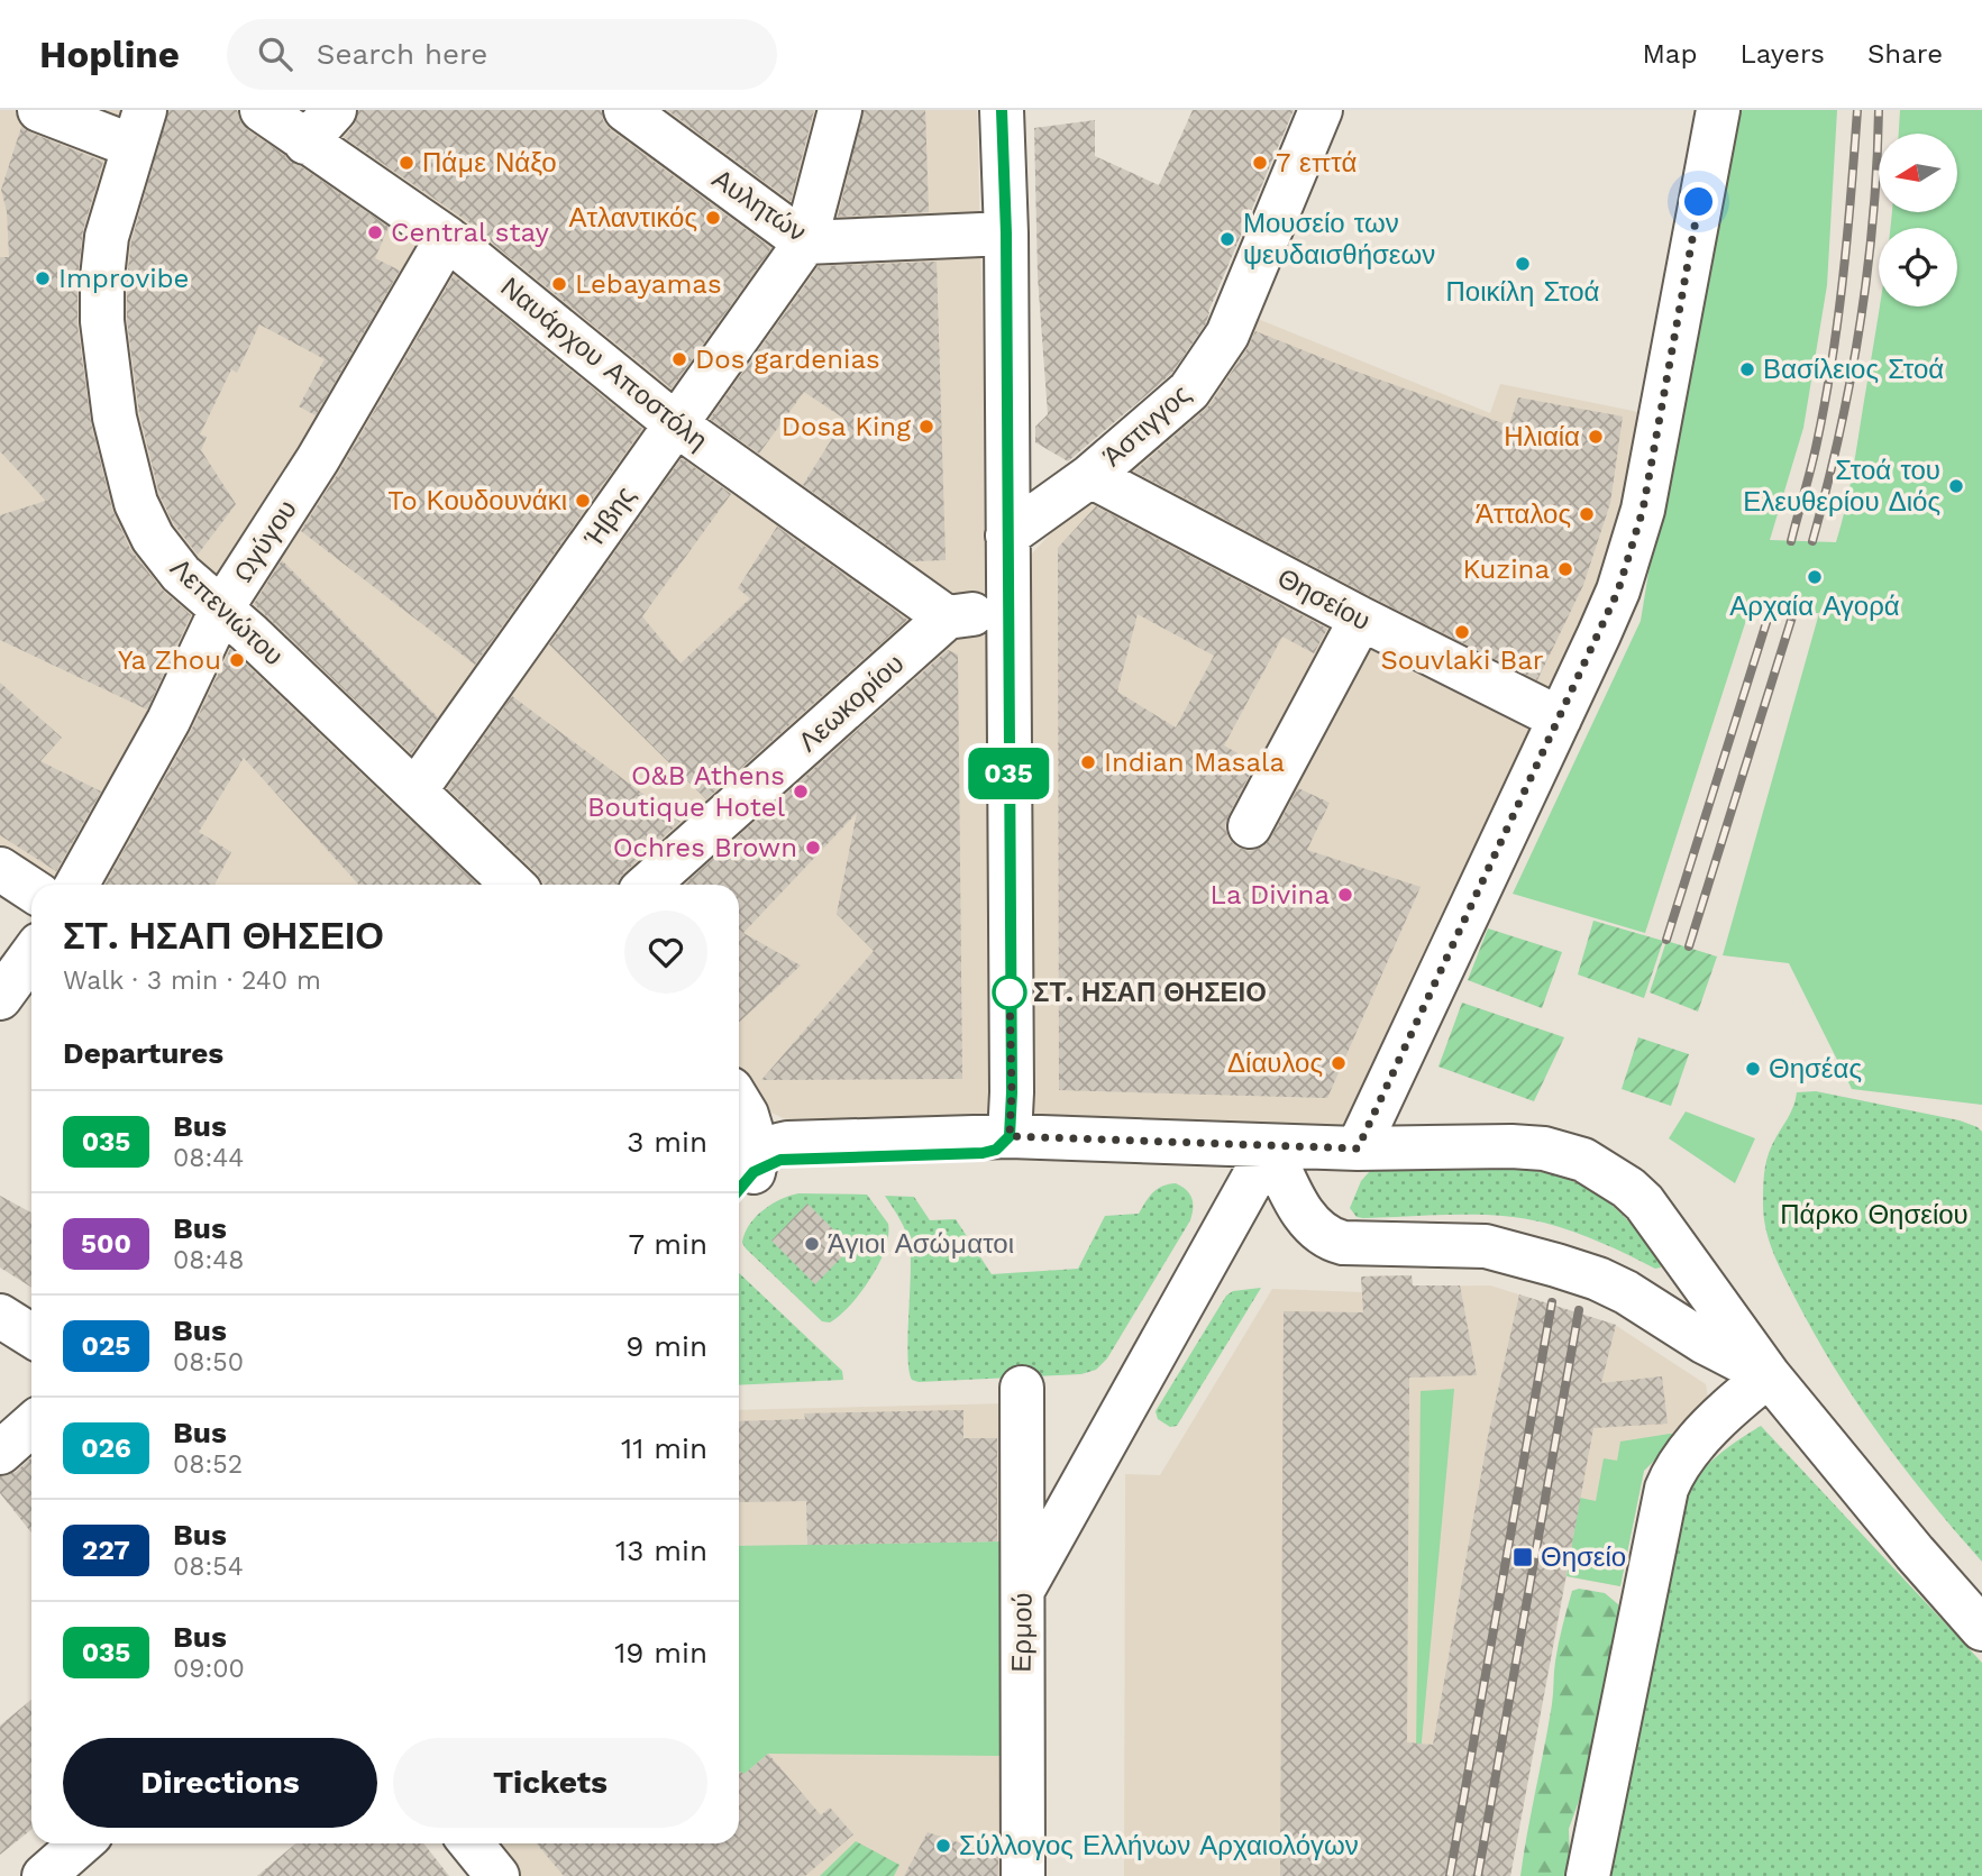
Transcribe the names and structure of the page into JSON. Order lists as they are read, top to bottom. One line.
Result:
{"streets":{"street":["Αυλητών","Ναυάρχου Αποστόλη","Άστιγγος","Ήβης","Ωγύγου","Θησείου","Λεπενιώτου","Λεωκορίου","Ερμού"]},"crossings":[["Αυλητών","Ήβης"],["Ναυάρχου Αποστόλη","Ήβης"],["Ναυάρχου Αποστόλη","Ωγύγου"],["Ναυάρχου Αποστόλη","Λεωκορίου"],["Άστιγγος","Θησείου"],["Ήβης","Λεπενιώτου"],["Ωγύγου","Λεπενιώτου"]],"parks":["Πάρκο Θησείου"],"places":{"other":["Πάμε Νάξο","7 επτά","Ατλαντικός","Central stay","Μουσείο των ψευδαισθήσεων","Ποικίλη Στοά","Improvibe","Lebayamas","Dos gardenias","Βασίλειος Στοά","Dosa King","Ηλιαία","Στοά του Ελευθερίου Διός","To Κουδουνάκι","Άτταλος","Kuzina","Αρχαία Αγορά","Souvlaki Bar","Ya Zhou","Indian Masala","O&B Athens Boutique Hotel","Ochres Brown","La Divina","ΣΤ. ΗΣΑΠ ΘΗΣΕΙΟ","Δίαυλος","Θησέας","Άγιοι Ασώματοι","Σύλλογος Ελλήνων Αρχαιολόγων"],"transit":["Θησείο"]},"lines":["bus line 035"],"north":"left","page":{"header":"Hopline","search":"Search here","nav":["Map","Layers","Share"],"on_map":"035","heading":[["ΣΤ. ΗΣΑΠ ΘΗΣΕΙΟ","Walk · 3 min · 240 m"],"Departures"],"list":[{"mark":"035","name":"Bus","note":"08:44","value":"3 min"},{"mark":"500","name":"Bus","note":"08:48","value":"7 min"},{"mark":"025","name":"Bus","note":"08:50","value":"9 min"},{"mark":"026","name":"Bus","note":"08:52","value":"11 min"},{"mark":"227","name":"Bus","note":"08:54","value":"13 min"},{"mark":"035","name":"Bus","note":"09:00","value":"19 min"}],"buttons":["Directions","Tickets"]}}
